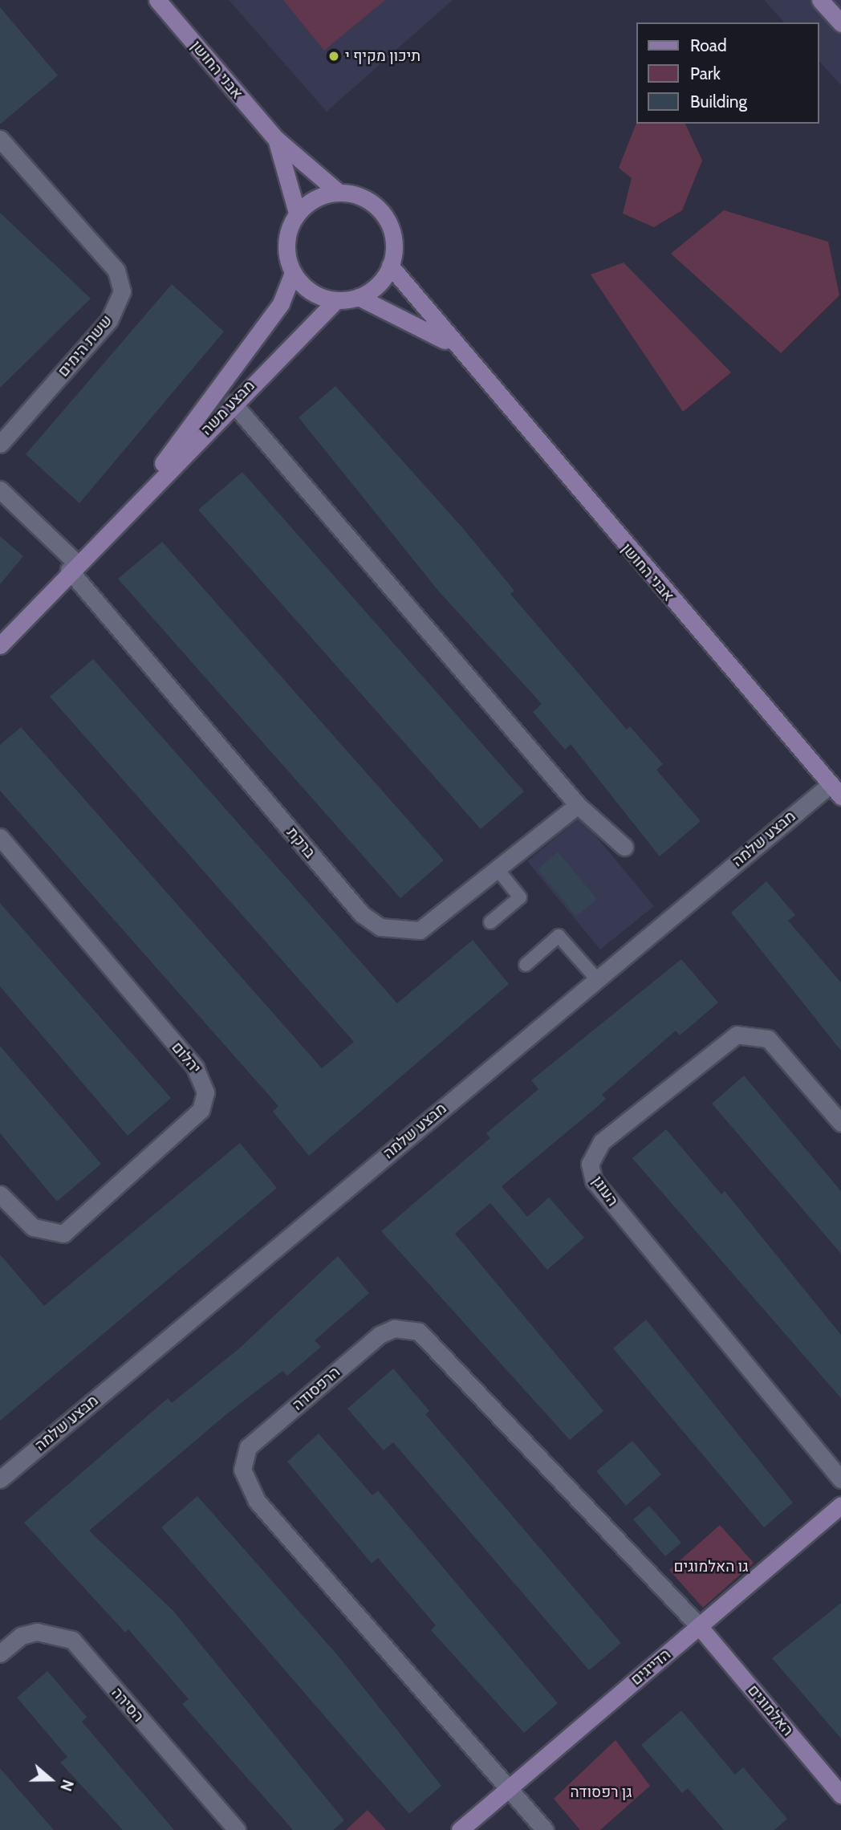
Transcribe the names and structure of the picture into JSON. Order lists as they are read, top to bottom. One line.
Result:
{"streets":{"street":["אבני החושן","ששת הימים","מבצע משה","מבצע שלמה","ברקת","יהלום","העוגן","הרפסודה","הדייגים","הסירה","האלמוגים"]},"crossings":[["אבני החושן","מבצע משה"],["אבני החושן","מבצע שלמה"],["מבצע משה","ברקת"],["הרפסודה","הדייגים"],["הרפסודה","האלמוגים"],["הדייגים","האלמוגים"]],"parks":["גו האלמוגים","גן רפסודה"],"places":["תיכון מקיף י"],"legend":["Road","Park","Building"],"north":"right"}
